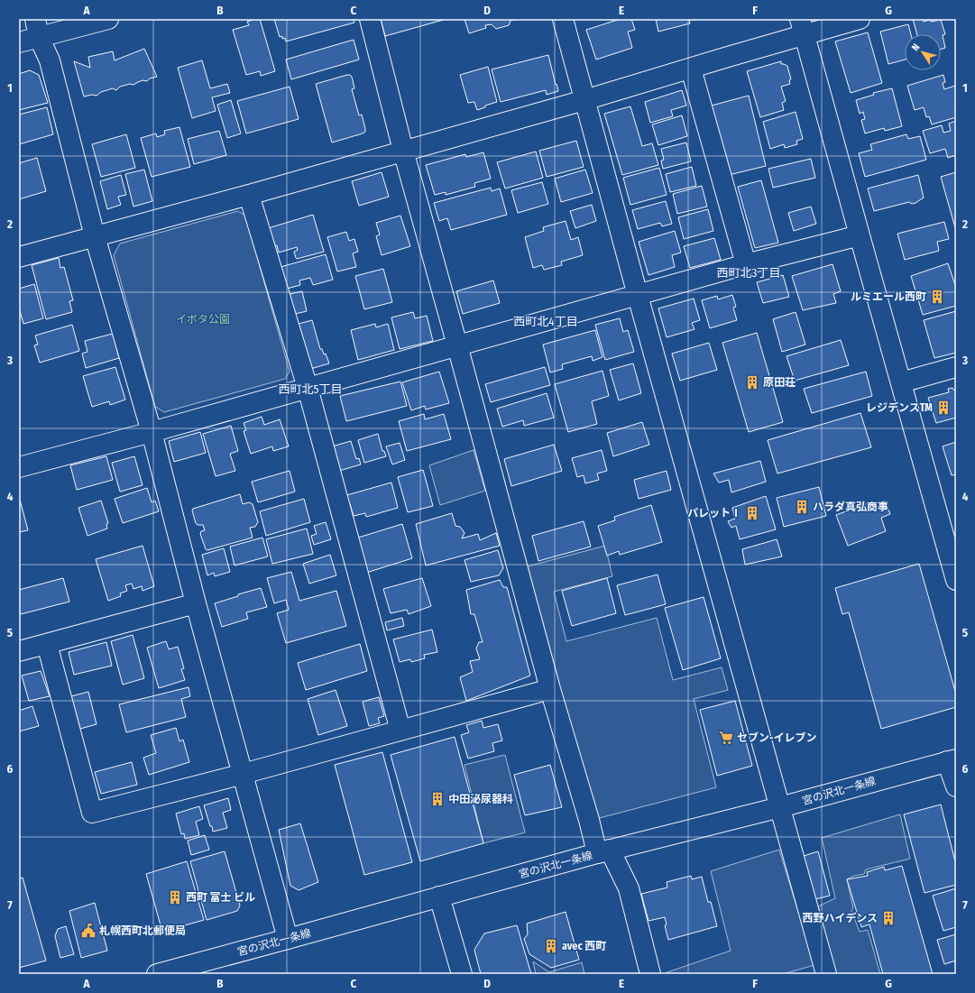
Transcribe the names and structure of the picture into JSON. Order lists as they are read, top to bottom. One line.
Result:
{"streets":{"street":["宮の沢北一条線"]},"districts":["西町北3丁目","西町北4丁目","西町北5丁目"],"parks":["イボタ公園"],"places":{"building":["ルミエール西町","原田荘","レジデンスTM","ハラダ真弘商事","パレットⅠ","中田泌尿器科","西町 富士 ビル","西野ハイデンス","avec 西町"],"supermarket":["セブン-イレブン"],"public building":["札幌西町北郵便局"]},"north":"top left","grid":{"columns":["A","B","C","D","E","F","G"],"rows":["1","2","3","4","5","6","7"]}}
